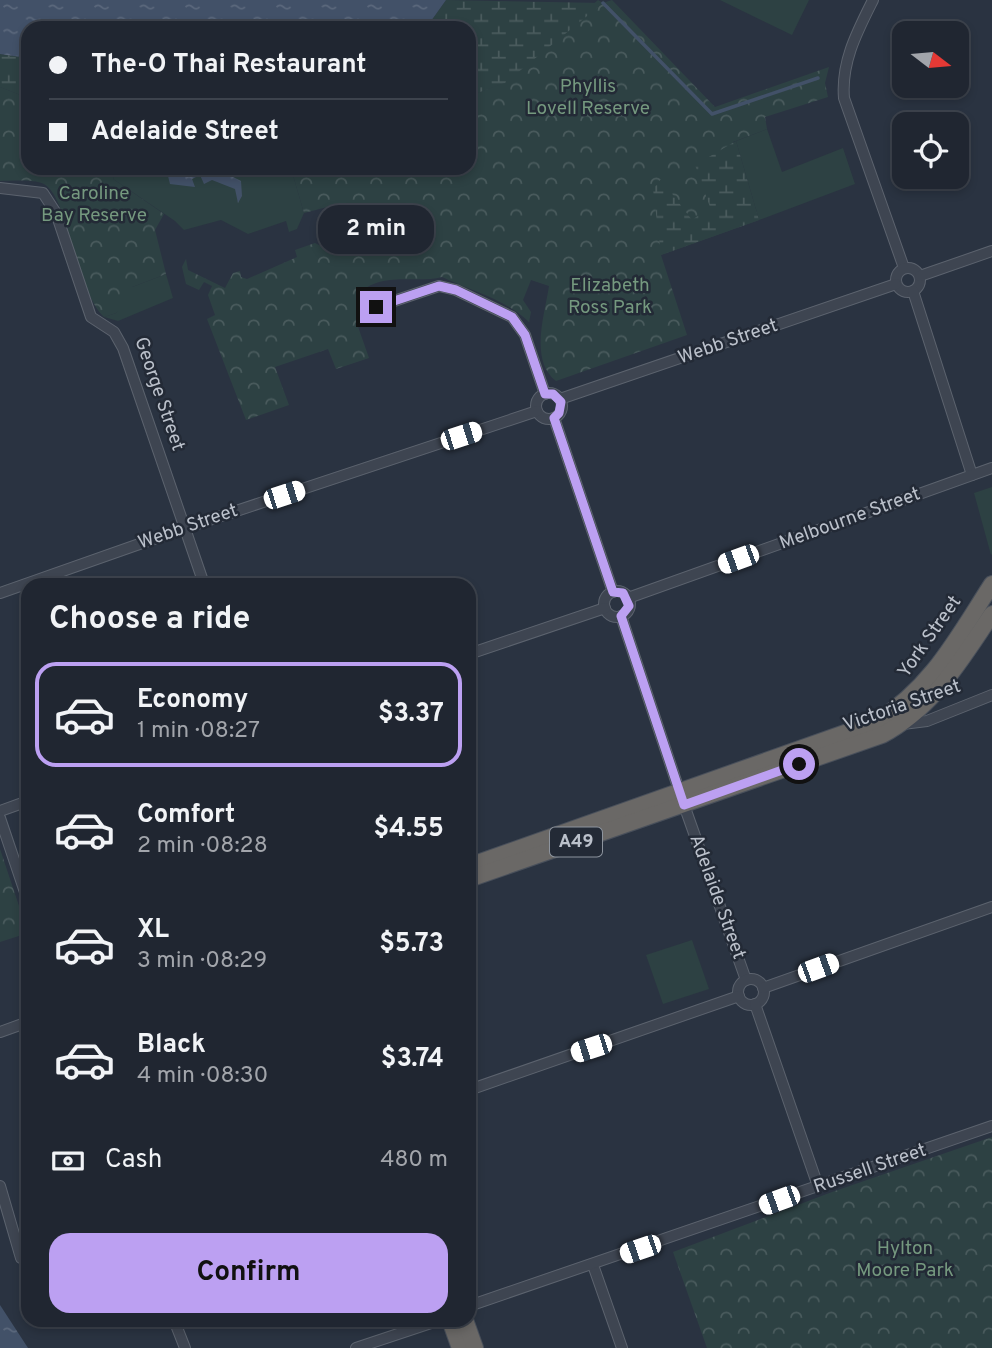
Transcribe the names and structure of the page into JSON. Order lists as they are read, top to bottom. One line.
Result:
{"streets":{"highway":["York Street","Victoria Street","A49"],"street":["Webb Street","George Street","Melbourne Street","Adelaide Street","Russell Street"]},"crossings":[["Webb Street","George Street"],["Melbourne Street","Adelaide Street"],["York Street","Victoria Street"],["Victoria Street","Adelaide Street"]],"parks":["Phyllis Lovell Reserve","Caroline Bay Reserve","Elizabeth Ross Park","Hylton Moore Park"],"north":"right","page":{"banner":["The-O Thai Restaurant","Adelaide Street"],"bubble":"2 min","heading":"Choose a ride","list":[{"name":"Economy","note":"1 min · 08:27","value":"$3.37"},{"name":"Comfort","note":"2 min · 08:28","value":"$4.55"},{"name":"XL","note":"3 min · 08:29","value":"$5.73"},{"name":"Black","note":"4 min · 08:30","value":"$3.74"}],"pay":["Cash","480 m"],"buttons":"Confirm"}}
